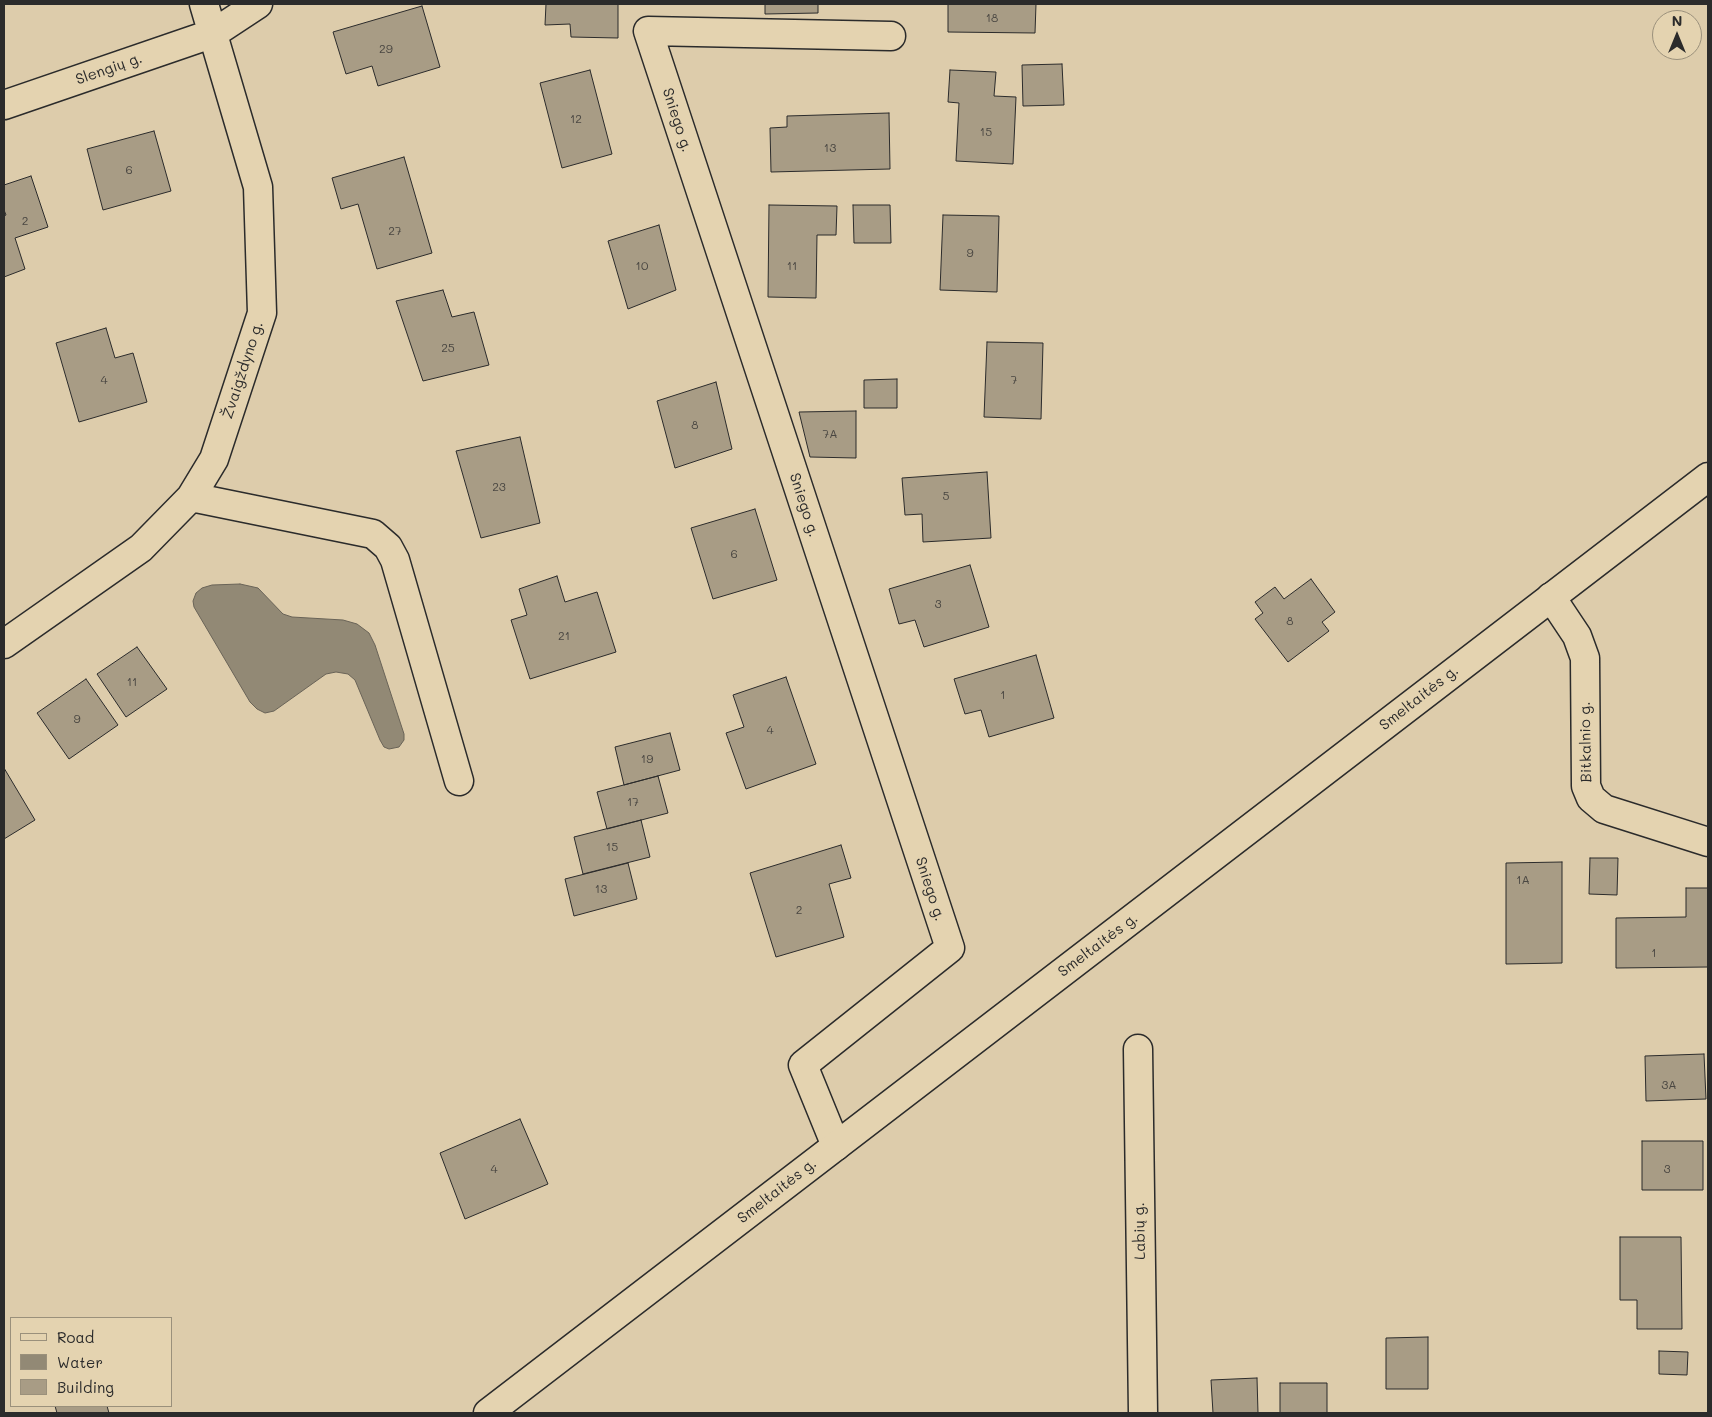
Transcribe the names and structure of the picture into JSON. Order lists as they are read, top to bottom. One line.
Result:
{"streets":{"street":["Slengių g.","Sniego g.","Žvaigždyno g.","Smeltaitės g.","Bitkalnio g.","Labių g."]},"crossings":[["Slengių g.","Žvaigždyno g."],["Sniego g.","Smeltaitės g."],["Smeltaitės g.","Bitkalnio g."]],"house_numbers":["18","29","12","15","13","6","2","27","9","10","11","25","4","7","8","7A","23","5","6","3","8","21","11","1","9","4","19","17","15","1A","13","2","1","3A","4","3"],"legend":["Road","Water","Building"],"north":"top"}
